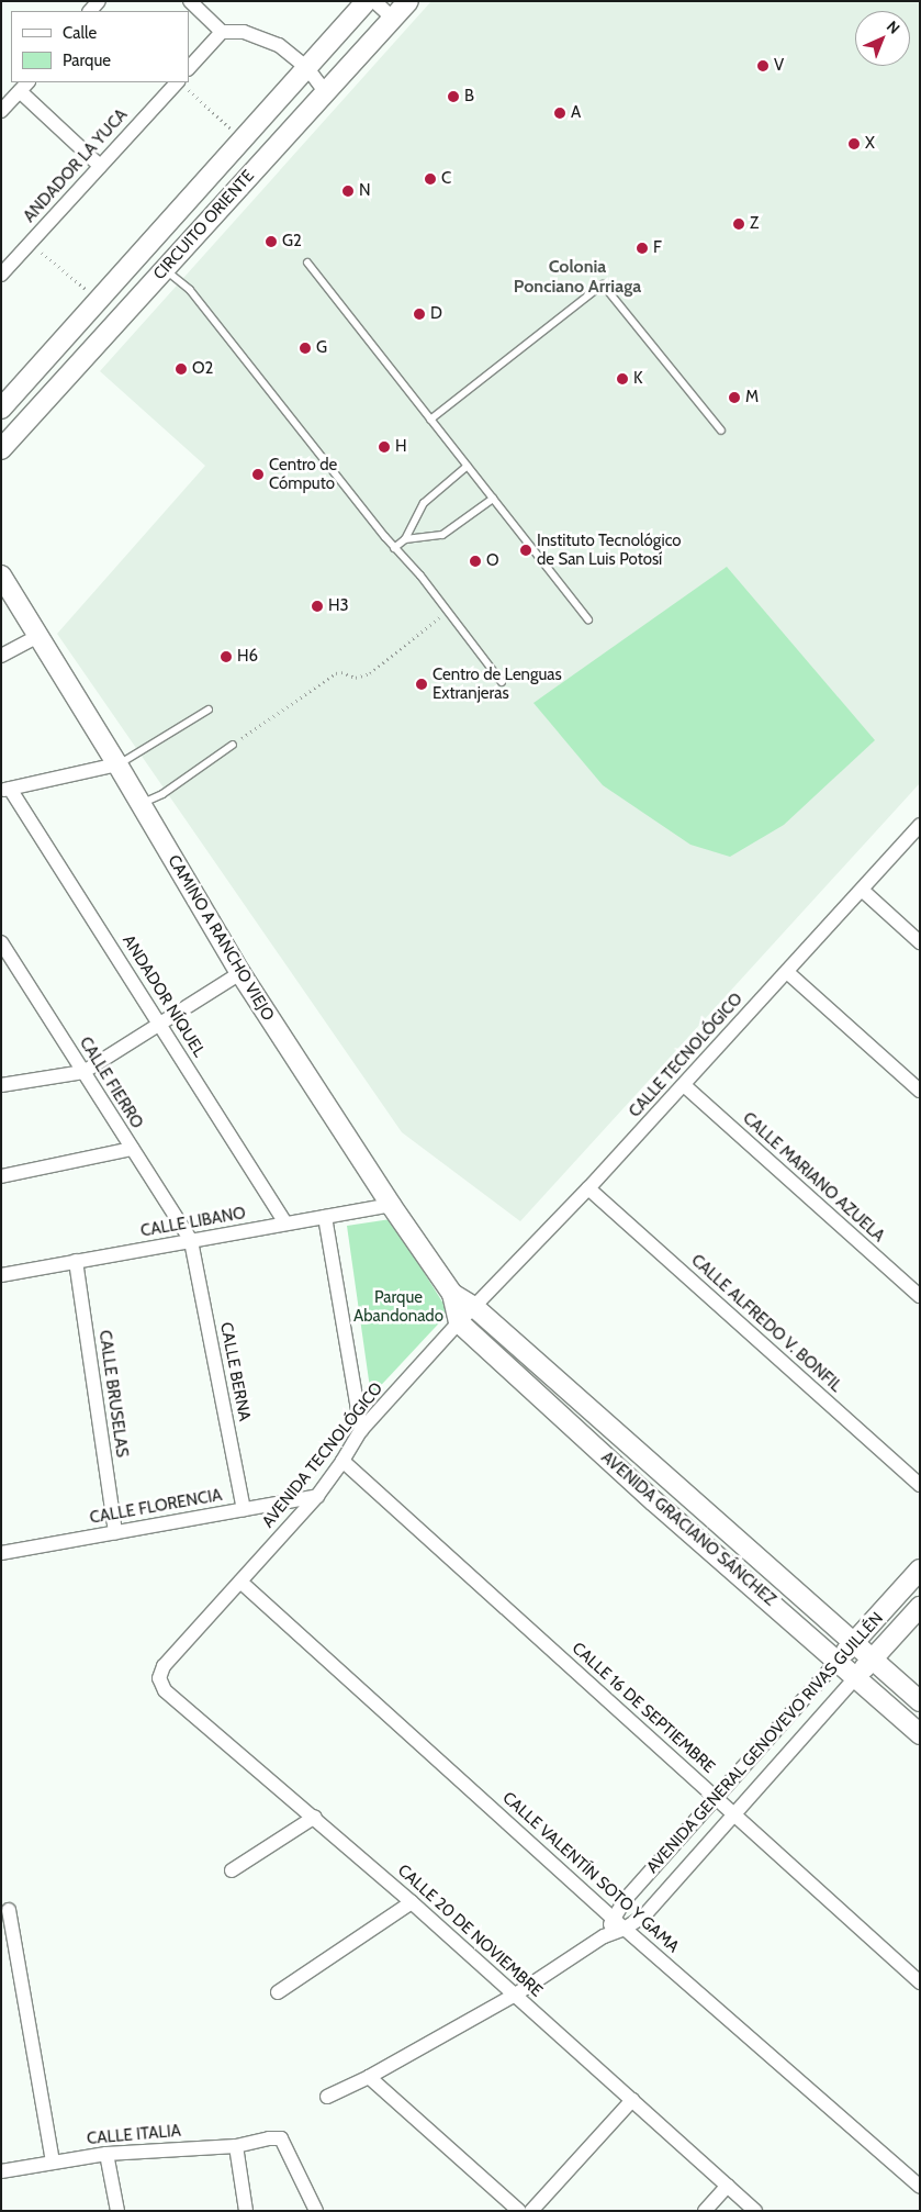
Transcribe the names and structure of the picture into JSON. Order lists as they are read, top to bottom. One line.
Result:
{"streets":{"street":["ANDADOR LA YUCA","CIRCUITO ORIENTE","CAMINO A RANCHO VIEJO","ANDADOR NÍQUEL","CALLE TECNOLÓGICO","CALLE FIERRO","CALLE MARIANO AZUELA","CALLE LIBANO","CALLE ALFREDO V. BONFIL","CALLE BERNA","CALLE BRUSELAS","AVENIDA TECNOLÓGICO","CALLE FLORENCIA","AVENIDA GRACIANO SÁNCHEZ","CALLE 16 DE SEPTIEMBRE","AVENIDA GENERAL GENOVEVO RIVAS GUILLÉN","CALLE VALENTÍN SOTO Y GAMA","CALLE 20 DE NOVIEMBRE","CALLE ITALIA"]},"crossings":[["CAMINO A RANCHO VIEJO","CALLE TECNOLÓGICO"],["CAMINO A RANCHO VIEJO","CALLE LIBANO"],["CAMINO A RANCHO VIEJO","AVENIDA TECNOLÓGICO"],["CAMINO A RANCHO VIEJO","AVENIDA GRACIANO SÁNCHEZ"],["ANDADOR NÍQUEL","CALLE LIBANO"],["CALLE TECNOLÓGICO","CALLE MARIANO AZUELA"],["CALLE TECNOLÓGICO","CALLE ALFREDO V. BONFIL"],["CALLE TECNOLÓGICO","AVENIDA TECNOLÓGICO"],["CALLE TECNOLÓGICO","AVENIDA GRACIANO SÁNCHEZ"],["CALLE FIERRO","CALLE LIBANO"],["CALLE FIERRO","CALLE BERNA"],["CALLE LIBANO","CALLE BERNA"],["CALLE LIBANO","CALLE BRUSELAS"],["CALLE BERNA","CALLE FLORENCIA"],["CALLE BRUSELAS","CALLE FLORENCIA"],["AVENIDA TECNOLÓGICO","CALLE FLORENCIA"],["AVENIDA TECNOLÓGICO","AVENIDA GRACIANO SÁNCHEZ"],["AVENIDA TECNOLÓGICO","CALLE 16 DE SEPTIEMBRE"],["AVENIDA TECNOLÓGICO","CALLE VALENTÍN SOTO Y GAMA"],["AVENIDA TECNOLÓGICO","CALLE 20 DE NOVIEMBRE"],["AVENIDA GRACIANO SÁNCHEZ","AVENIDA GENERAL GENOVEVO RIVAS GUILLÉN"],["CALLE 16 DE SEPTIEMBRE","AVENIDA GENERAL GENOVEVO RIVAS GUILLÉN"],["AVENIDA GENERAL GENOVEVO RIVAS GUILLÉN","CALLE VALENTÍN SOTO Y GAMA"],["AVENIDA GENERAL GENOVEVO RIVAS GUILLÉN","CALLE 20 DE NOVIEMBRE"]],"districts":["Colonia Ponciano Arriaga"],"parks":["Parque Abandonado"],"places":["V","B","A","X","C","N","Z","G2","F","D","G","O2","K","M","H","Centro de Cómputo","Instituto Tecnológico de San Luis Potosí","O","H3","H6","Centro de Lenguas Extranjeras"],"legend":["Calle","Parque"],"north":"top right"}
